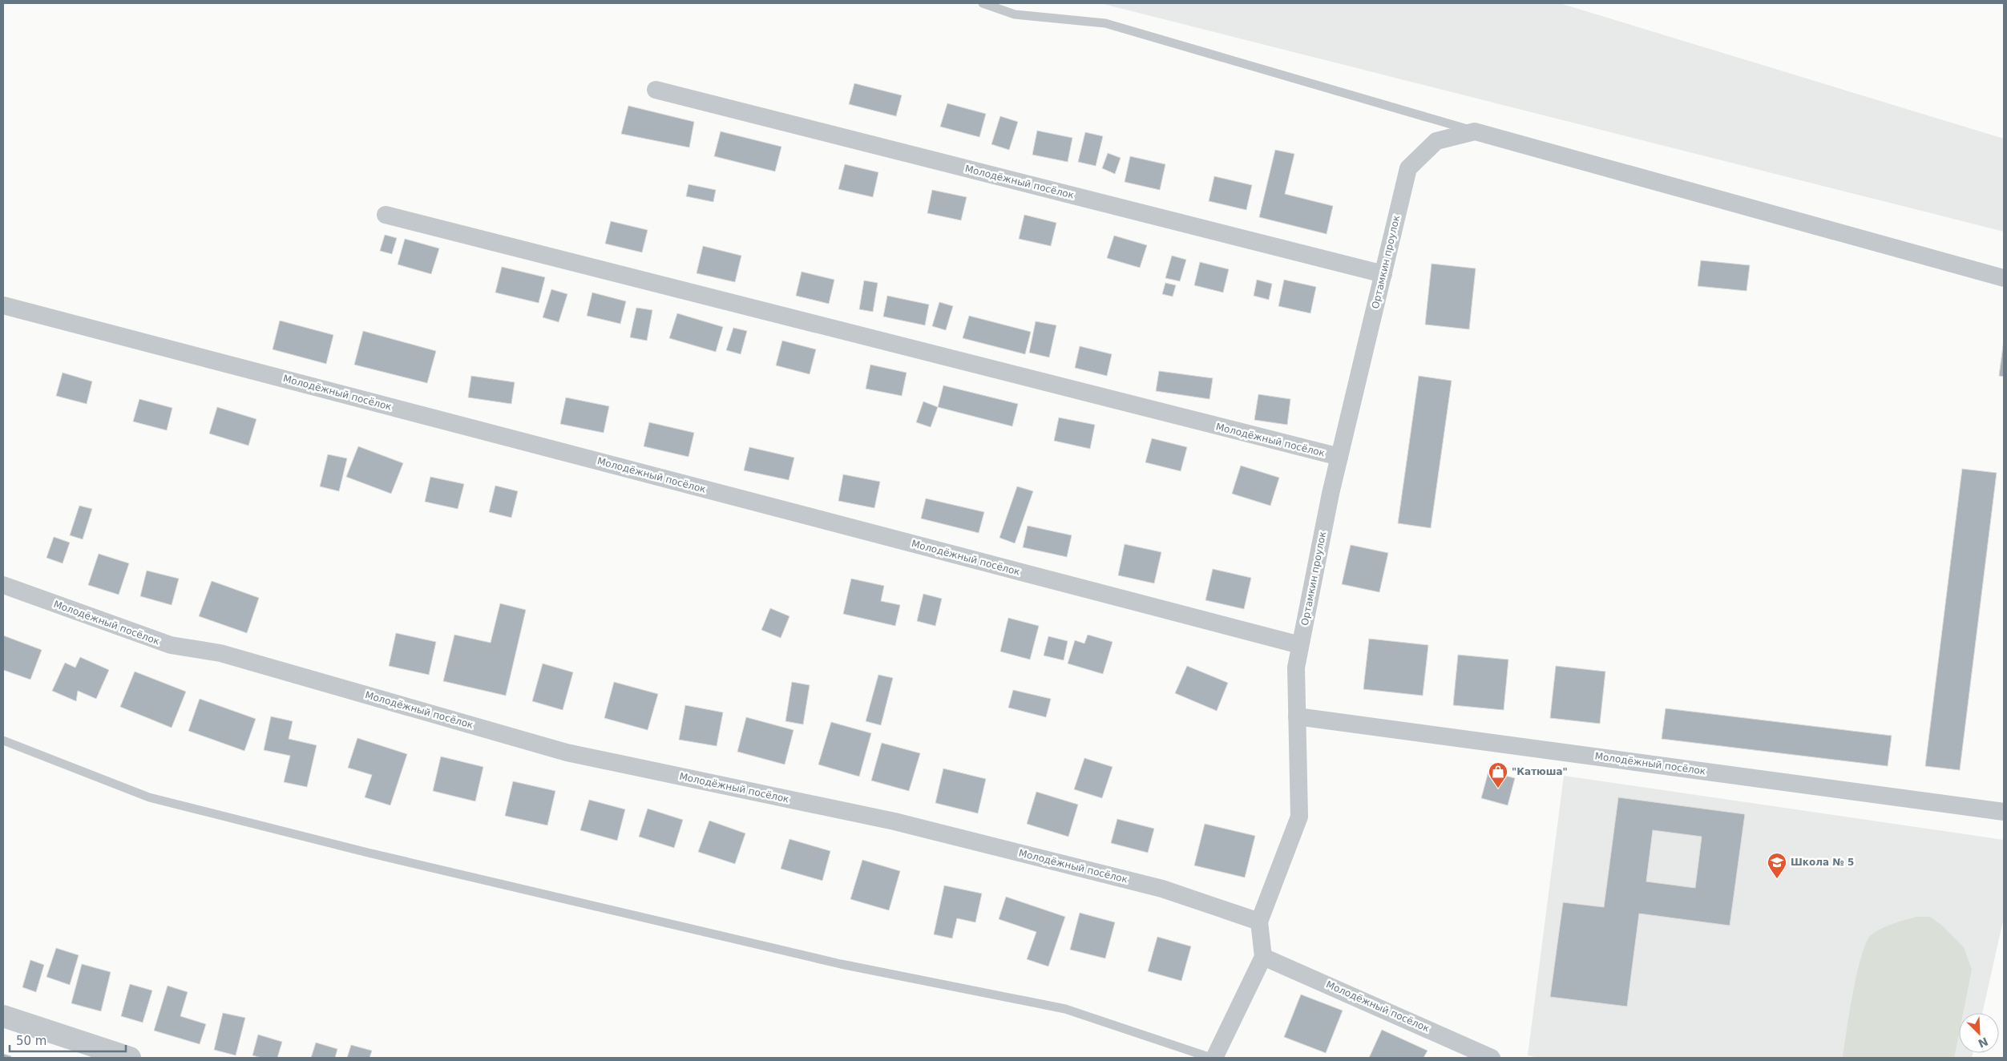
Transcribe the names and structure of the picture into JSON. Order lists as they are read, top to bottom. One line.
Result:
{"streets":{"street":["Молодёжный посёлок","Ортамкин проулок"]},"crossings":[["Молодёжный посёлок","Ортамкин проулок"]],"places":{"shop":["\"Катюша\""],"school or university":["Школа № 5"]},"scale_bar":"50 m","north":"bottom right"}
